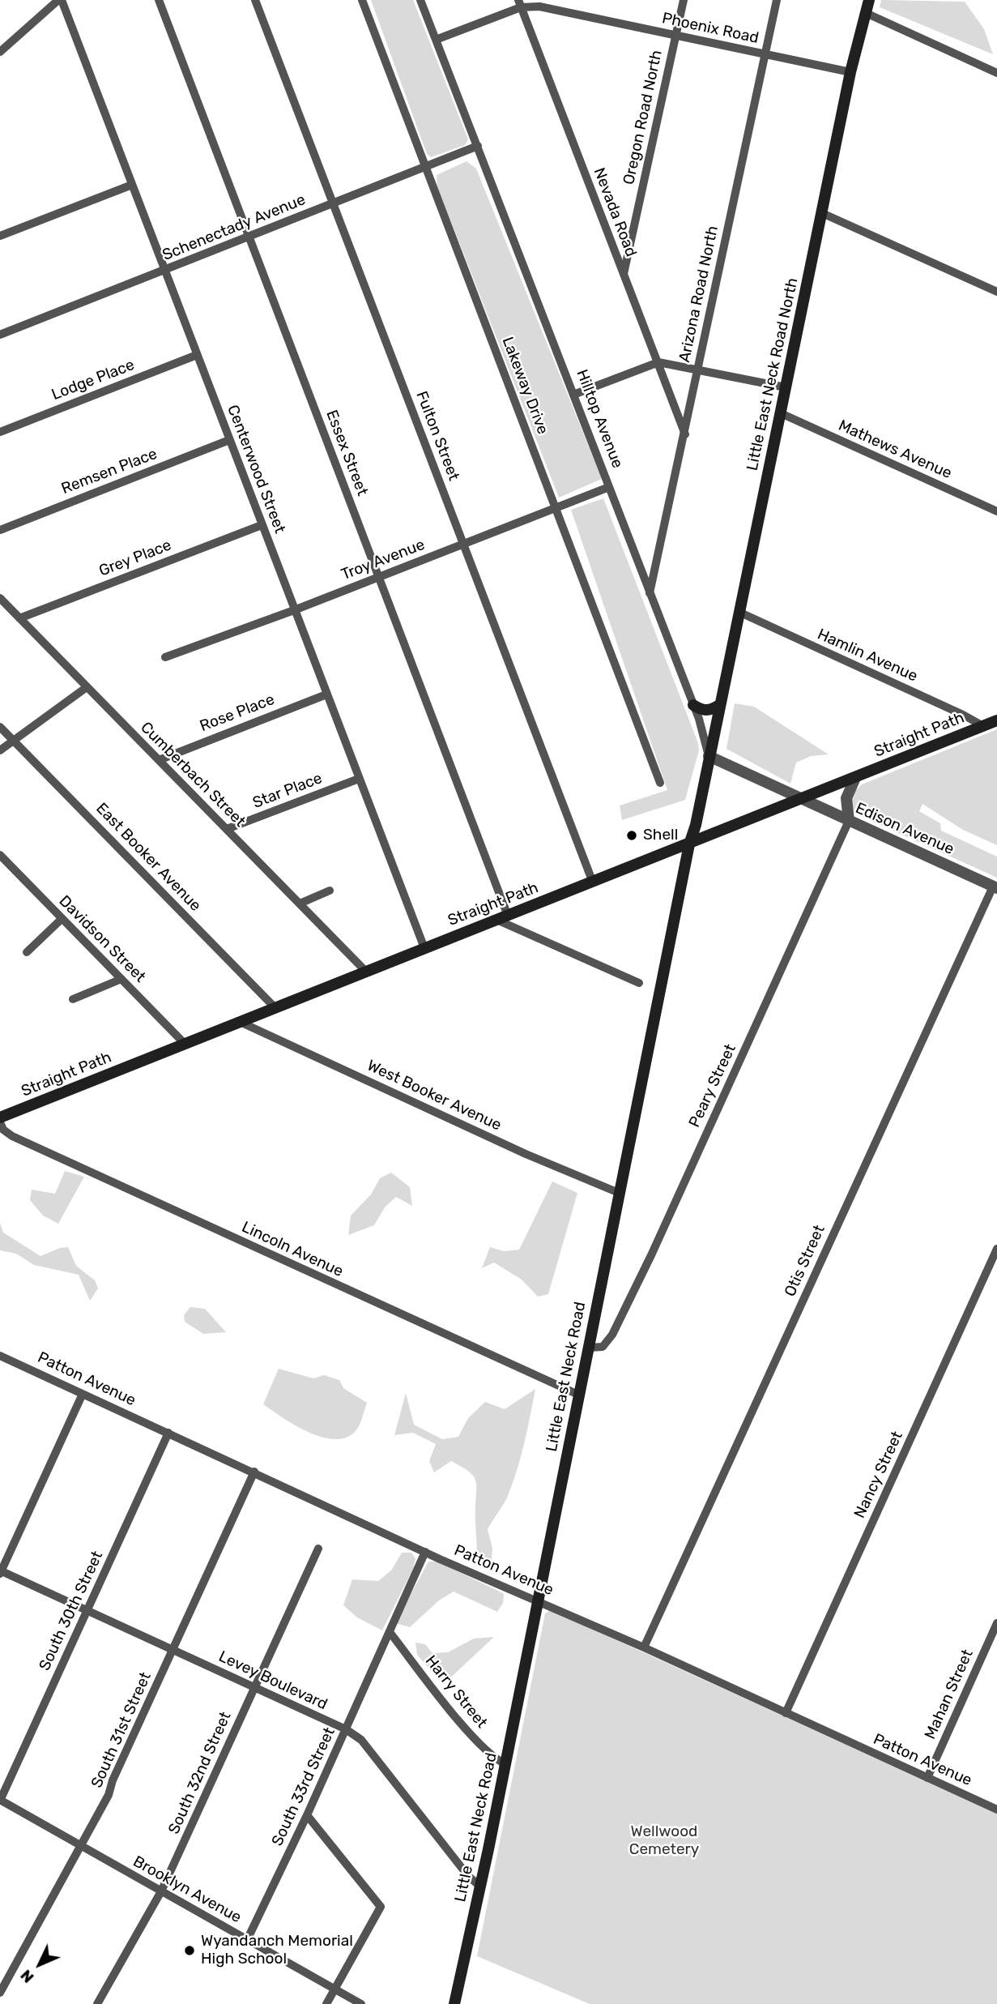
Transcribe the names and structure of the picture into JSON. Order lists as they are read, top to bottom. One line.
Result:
{"streets":{"main road":["Little East Neck Road North","Straight Path","Little East Neck Road"],"street":["Phoenix Road","Oregon Road North","Nevada Road","Schenectady Avenue","Arizona Road North","Lodge Place","Lakeway Drive","Hilltop Avenue","Fulton Street","Mathews Avenue","Essex Street","Centerwood Street","Remsen Place","Grey Place","Troy Avenue","Hamlin Avenue","Rose Place","Cumberbach Street","Star Place","Edison Avenue","East Booker Avenue","Davidson Street","Peary Street","West Booker Avenue","Lincoln Avenue","Otis Street","Patton Avenue","Nancy Street","South 30th Street","Levey Boulevard","Harry Street","Mahan Street","South 31st Street","South 32nd Street","South 33rd Street","Brooklyn Avenue"]},"crossings":[["Phoenix Road","Oregon Road North"],["Phoenix Road","Nevada Road"],["Phoenix Road","Arizona Road North"],["Phoenix Road","Little East Neck Road North"],["Phoenix Road","Hilltop Avenue"],["Oregon Road North","Nevada Road"],["Nevada Road","Arizona Road North"],["Schenectady Avenue","Lakeway Drive"],["Schenectady Avenue","Hilltop Avenue"],["Schenectady Avenue","Fulton Street"],["Schenectady Avenue","Essex Street"],["Schenectady Avenue","Centerwood Street"],["Arizona Road North","Hilltop Avenue"],["Little East Neck Road North","Hilltop Avenue"],["Little East Neck Road North","Mathews Avenue"],["Little East Neck Road North","Hamlin Avenue"],["Little East Neck Road North","Little East Neck Road"],["Lodge Place","Centerwood Street"],["Lakeway Drive","Troy Avenue"],["Hilltop Avenue","Troy Avenue"],["Hilltop Avenue","Little East Neck Road"],["Fulton Street","Troy Avenue"],["Fulton Street","Straight Path"],["Essex Street","Troy Avenue"],["Essex Street","Straight Path"],["Centerwood Street","Remsen Place"],["Centerwood Street","Grey Place"],["Centerwood Street","Troy Avenue"],["Centerwood Street","Rose Place"],["Centerwood Street","Straight Path"],["Centerwood Street","Star Place"],["Grey Place","Cumberbach Street"],["Hamlin Avenue","Straight Path"],["Rose Place","Cumberbach Street"],["Straight Path","Cumberbach Street"],["Straight Path","Edison Avenue"],["Straight Path","East Booker Avenue"],["Straight Path","Davidson Street"],["Straight Path","West Booker Avenue"],["Straight Path","Little East Neck Road"],["Cumberbach Street","Star Place"],["Edison Avenue","Peary Street"],["Edison Avenue","Otis Street"],["Peary Street","Little East Neck Road"],["West Booker Avenue","Little East Neck Road"],["Lincoln Avenue","Little East Neck Road"],["Otis Street","Patton Avenue"],["Little East Neck Road","Patton Avenue"],["Little East Neck Road","Levey Boulevard"],["Little East Neck Road","Harry Street"],["Patton Avenue","Nancy Street"],["Patton Avenue","South 30th Street"],["Patton Avenue","Mahan Street"],["Patton Avenue","South 31st Street"],["Patton Avenue","South 33rd Street"],["South 30th Street","Levey Boulevard"],["South 30th Street","Brooklyn Avenue"],["Levey Boulevard","South 31st Street"],["Levey Boulevard","South 32nd Street"],["Levey Boulevard","South 33rd Street"],["Harry Street","South 33rd Street"],["South 31st Street","Brooklyn Avenue"],["South 32nd Street","Brooklyn Avenue"],["South 33rd Street","Brooklyn Avenue"]],"parks":["Wellwood Cemetery"],"places":["Shell","Wyandanch Memorial High School"],"north":"bottom left"}
